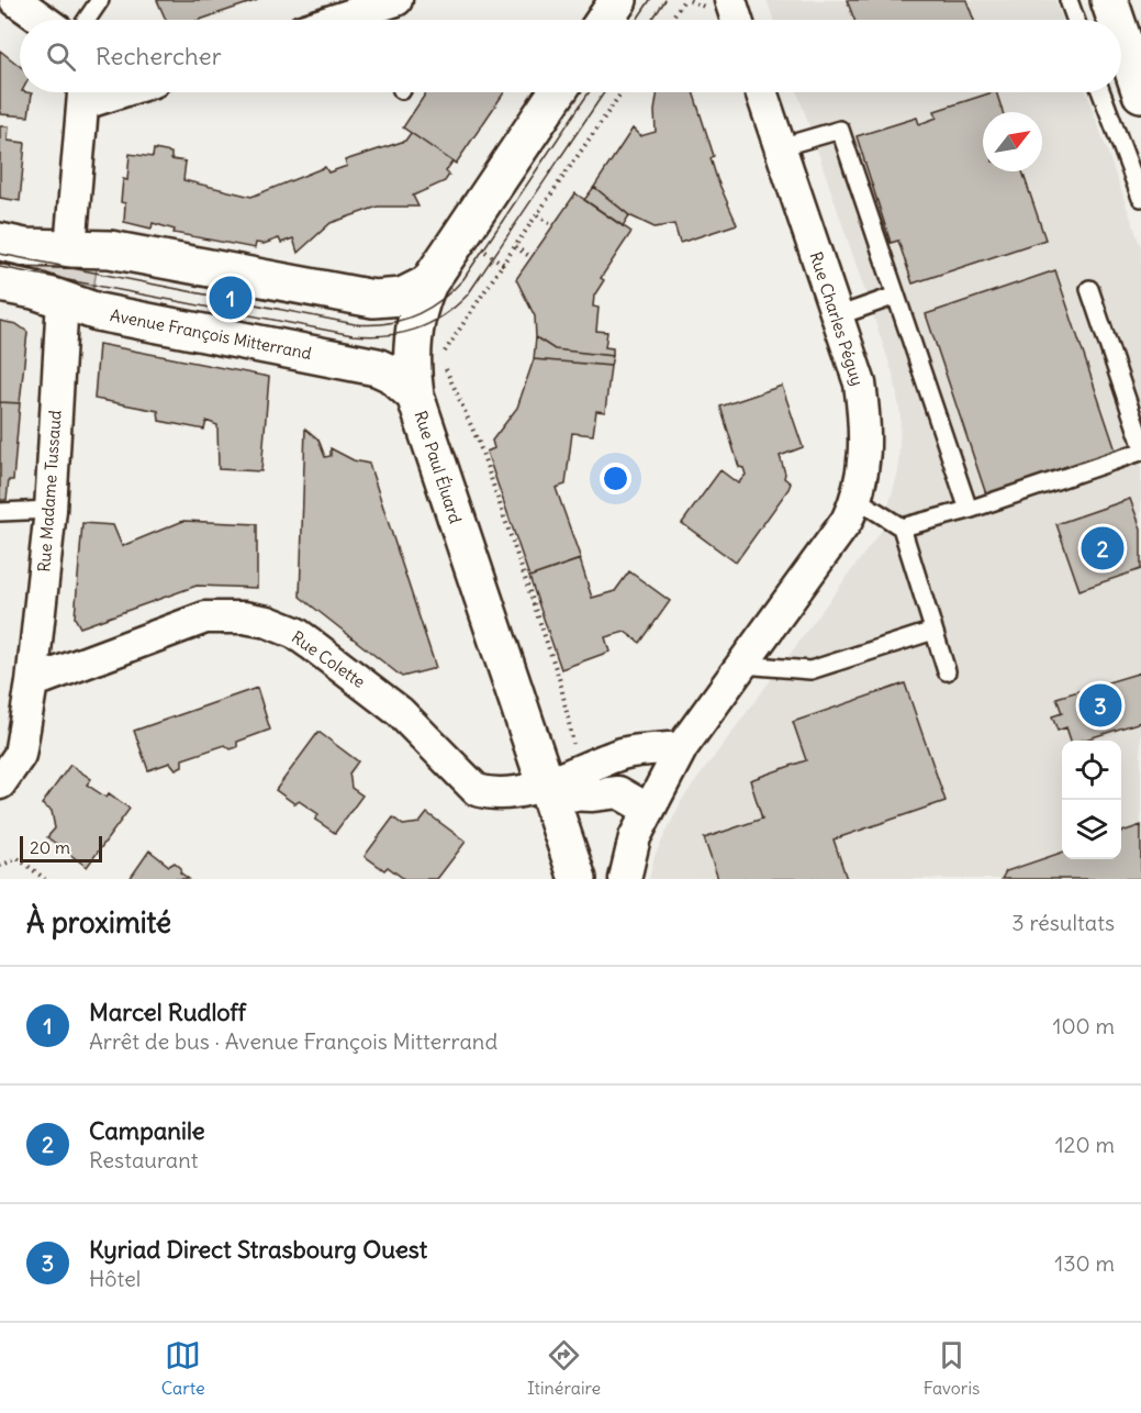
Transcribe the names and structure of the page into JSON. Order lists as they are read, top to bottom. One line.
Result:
{"streets":{"main road":["Avenue François Mitterrand","Rue Paul Éluard"],"street":["Rue Charles Péguy","Rue Madame Tussaud","Rue Colette"]},"crossings":[["Avenue François Mitterrand","Rue Paul Éluard"],["Avenue François Mitterrand","Rue Madame Tussaud"],["Rue Paul Éluard","Rue Colette"],["Rue Madame Tussaud","Rue Colette"]],"scale_bar":"20 m","north":"top right","page":{"search":"Rechercher","pins":["1","2","3"],"scale":"20 m","heading":["À proximité","3 résultats"],"list":[{"mark":"1","name":"Marcel Rudloff","note":"Arrêt de bus · Avenue François Mitterrand","value":"100 m"},{"mark":"2","name":"Campanile","note":"Restaurant","value":"120 m"},{"mark":"3","name":"Kyriad Direct Strasbourg Ouest","note":"Hôtel","value":"130 m"}],"nav":["Carte","Itinéraire","Favoris"]}}
